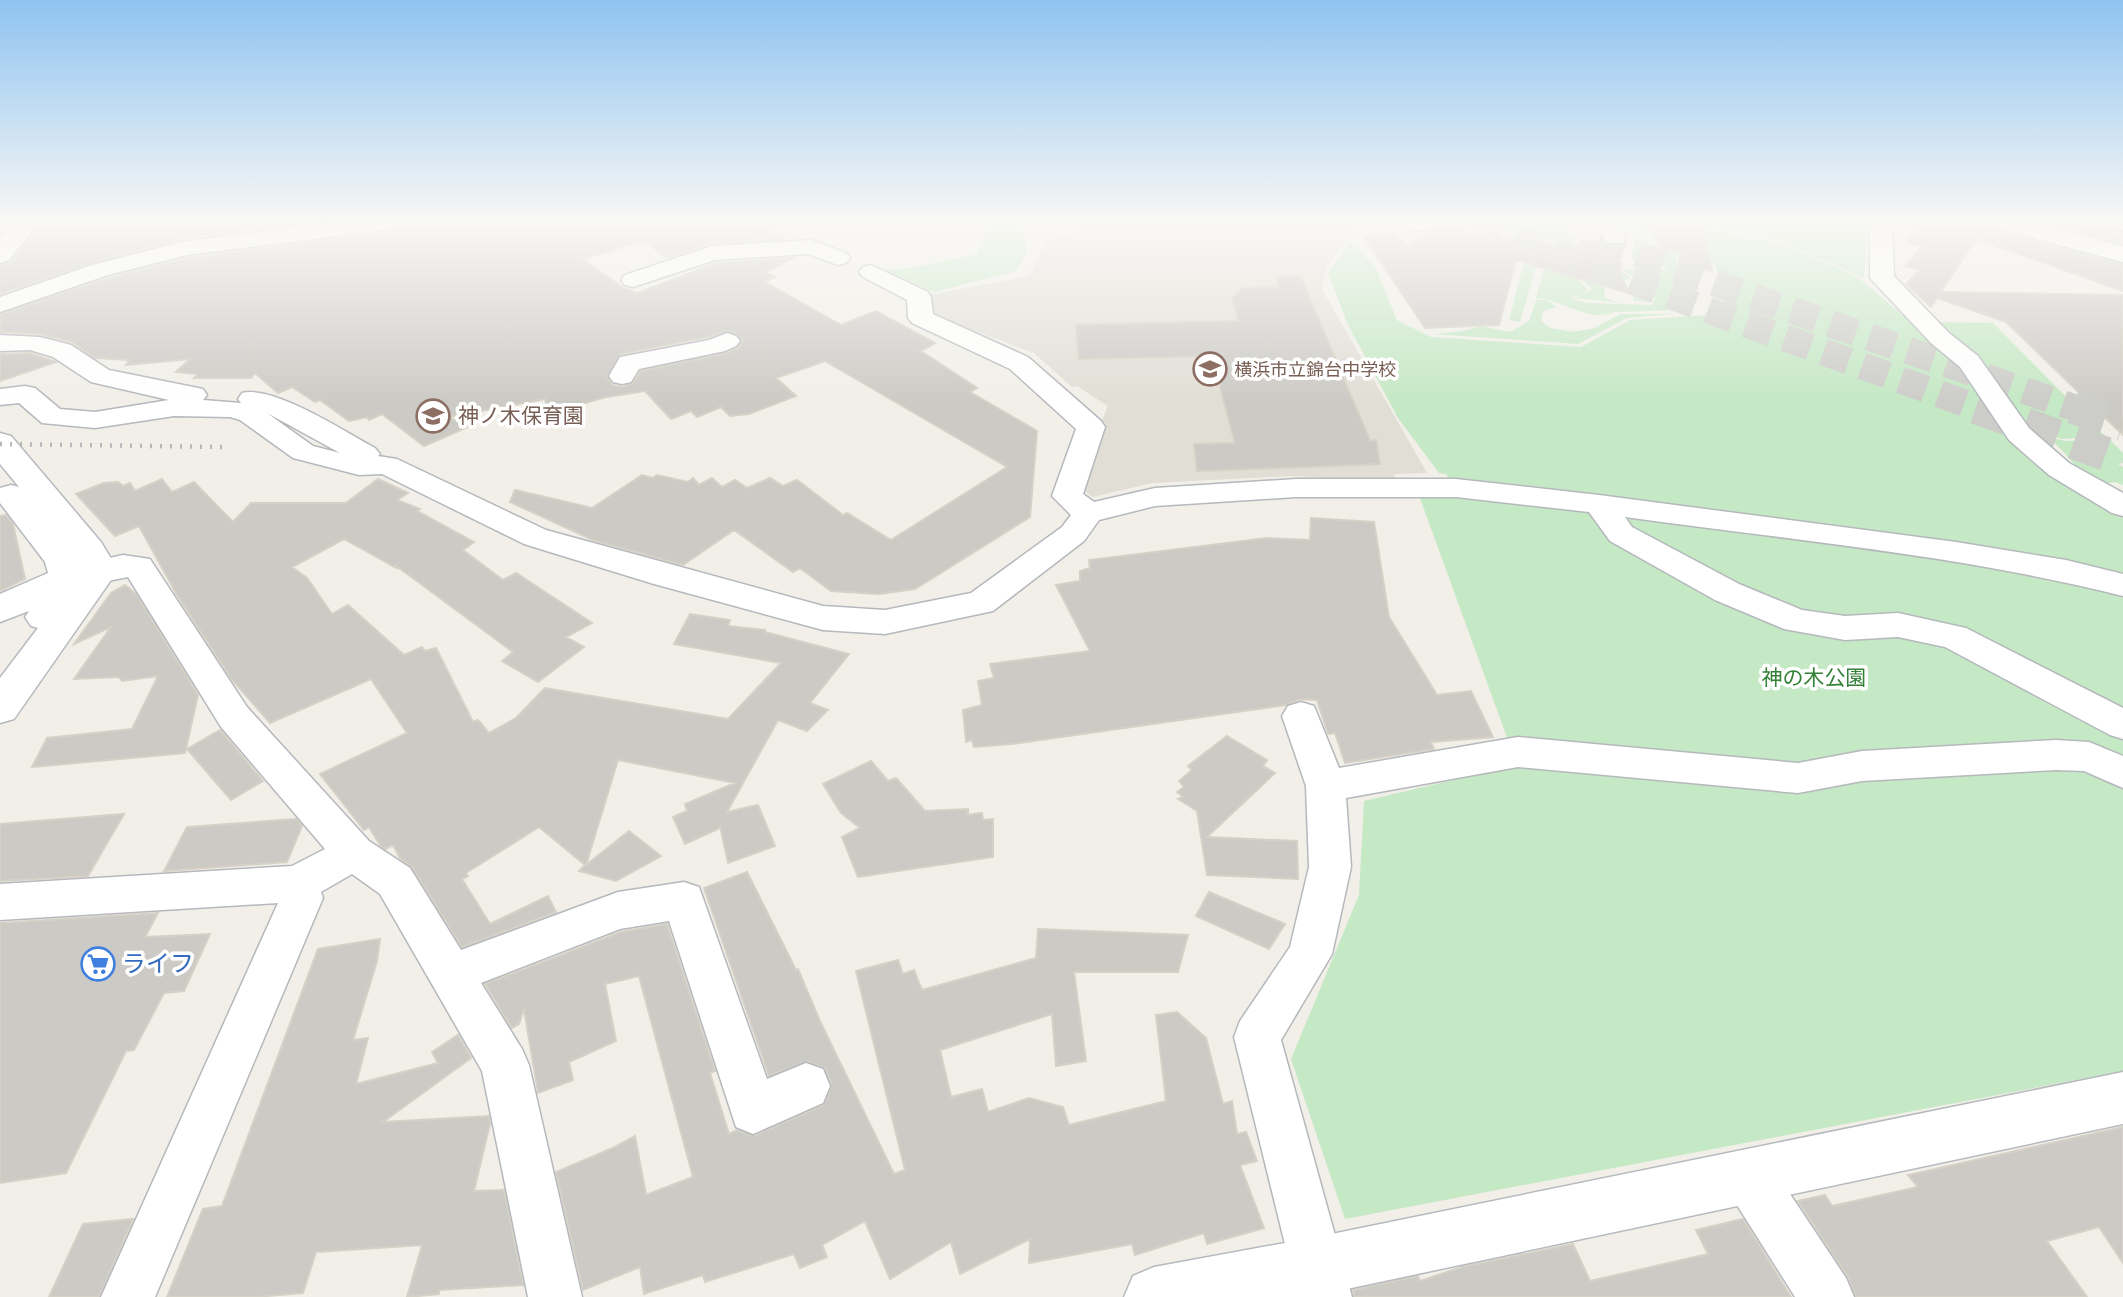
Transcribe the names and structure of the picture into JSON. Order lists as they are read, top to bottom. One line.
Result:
{"parks":["神の木公園"],"places":{"school or university":["横浜市立錦台中学校","神ノ木保育園"],"supermarket":["ライフ"]}}
